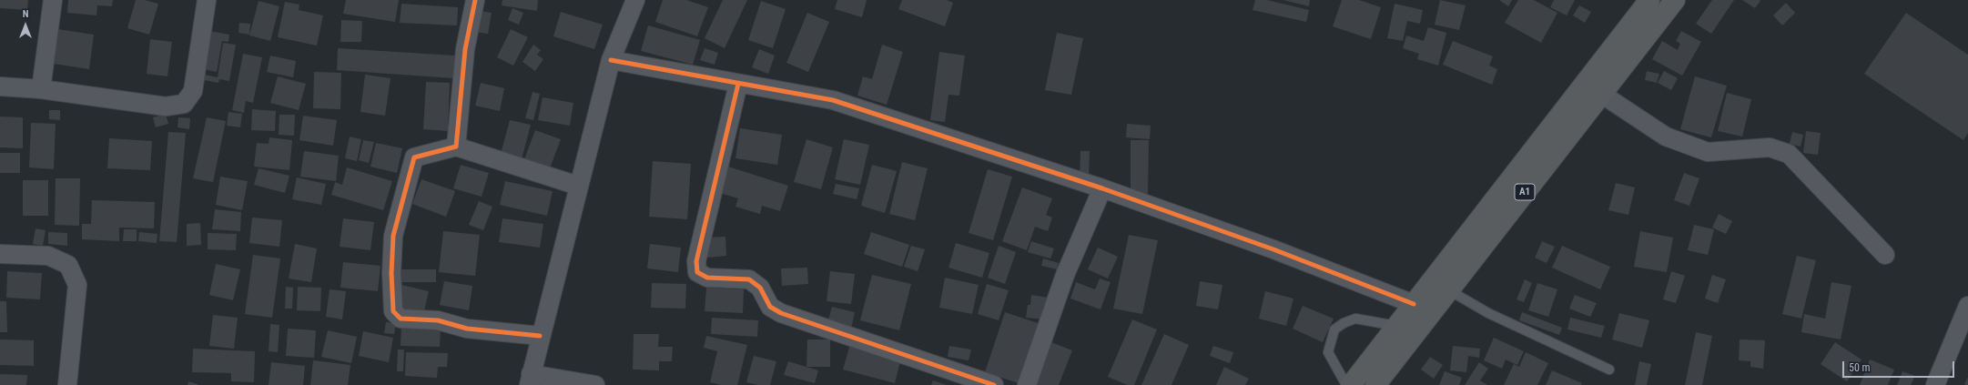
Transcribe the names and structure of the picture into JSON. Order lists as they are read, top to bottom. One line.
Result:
{"streets":{"highway":["A1"]},"scale_bar":"50 m","north":"top"}
